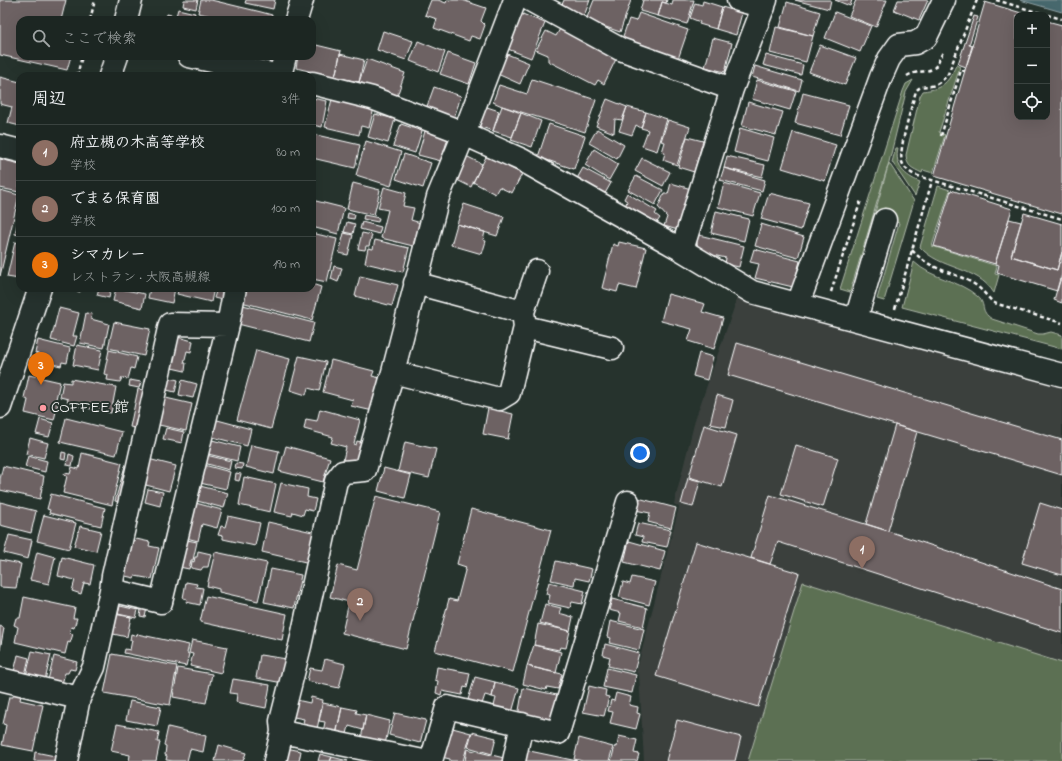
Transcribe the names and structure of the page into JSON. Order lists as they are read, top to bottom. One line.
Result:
{"places":["COFFEE 館"],"page":{"map_buttons":["+","−"],"search":"ここで検索","heading":["周辺","3件"],"list":[{"mark":"1","name":"府立槻の木高等学校","note":"学校","value":"80 m"},{"mark":"2","name":"でまる保育園","note":"学校","value":"100 m"},{"mark":"3","name":"シマカレー","note":"レストラン · 大阪高槻線","value":"190 m"}],"pins":["3","1","2"]}}
